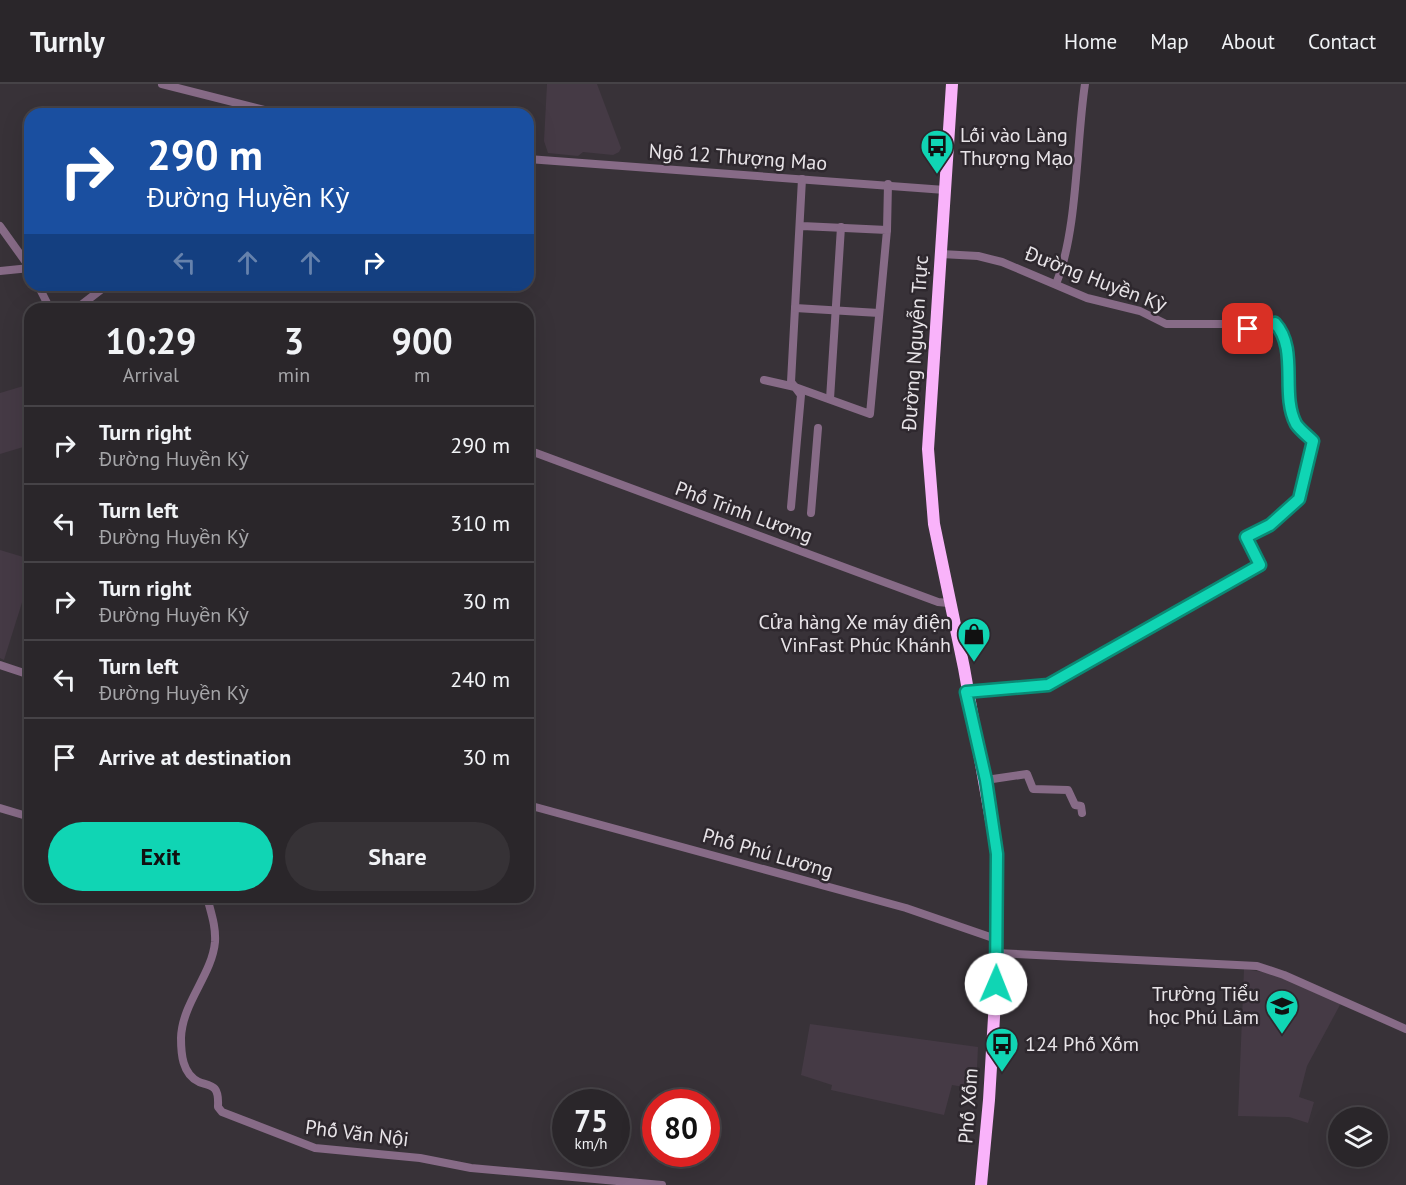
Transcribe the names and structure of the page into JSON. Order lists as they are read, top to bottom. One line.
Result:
{"streets":{"highway":["Đường Nguyễn Trực","Phố Xốm"],"street":["Ngõ 12 Thượng Mao","Đường Huyền Kỳ","Phố Trinh Lương","Phố Phú Lương","Phố Văn Nội"]},"crossings":[["Ngõ 12 Thượng Mao","Đường Nguyễn Trực"],["Đường Huyền Kỳ","Đường Nguyễn Trực"],["Đường Huyền Kỳ","Phố Xốm"],["Đường Nguyễn Trực","Phố Trinh Lương"],["Đường Nguyễn Trực","Phố Xốm"],["Phố Trinh Lương","Phố Xốm"],["Phố Phú Lương","Phố Xốm"]],"places":{"bus stop":["Lối vào Làng Thượng Mạo","124 Phố Xốm"],"shop":["Cửa hàng Xe máy điện VinFast Phúc Khánh"],"school or university":["Trường Tiểu học Phú Lãm"]},"page":{"header":"Turnly","nav":["Home","Map","About","Contact"],"turn":["290 m","Đường Huyền Kỳ"],"eta":["10:29","Arrival","3","min","900","m"],"list":[{"name":"Turn right","note":"Đường Huyền Kỳ","value":"290 m"},{"name":"Turn left","note":"Đường Huyền Kỳ","value":"310 m"},{"name":"Turn right","note":"Đường Huyền Kỳ","value":"30 m"},{"name":"Turn left","note":"Đường Huyền Kỳ","value":"240 m"},{"name":"Arrive at destination","value":"30 m"}],"buttons":["Exit","Share"],"speed":"75 km/h","limit":"80"}}
